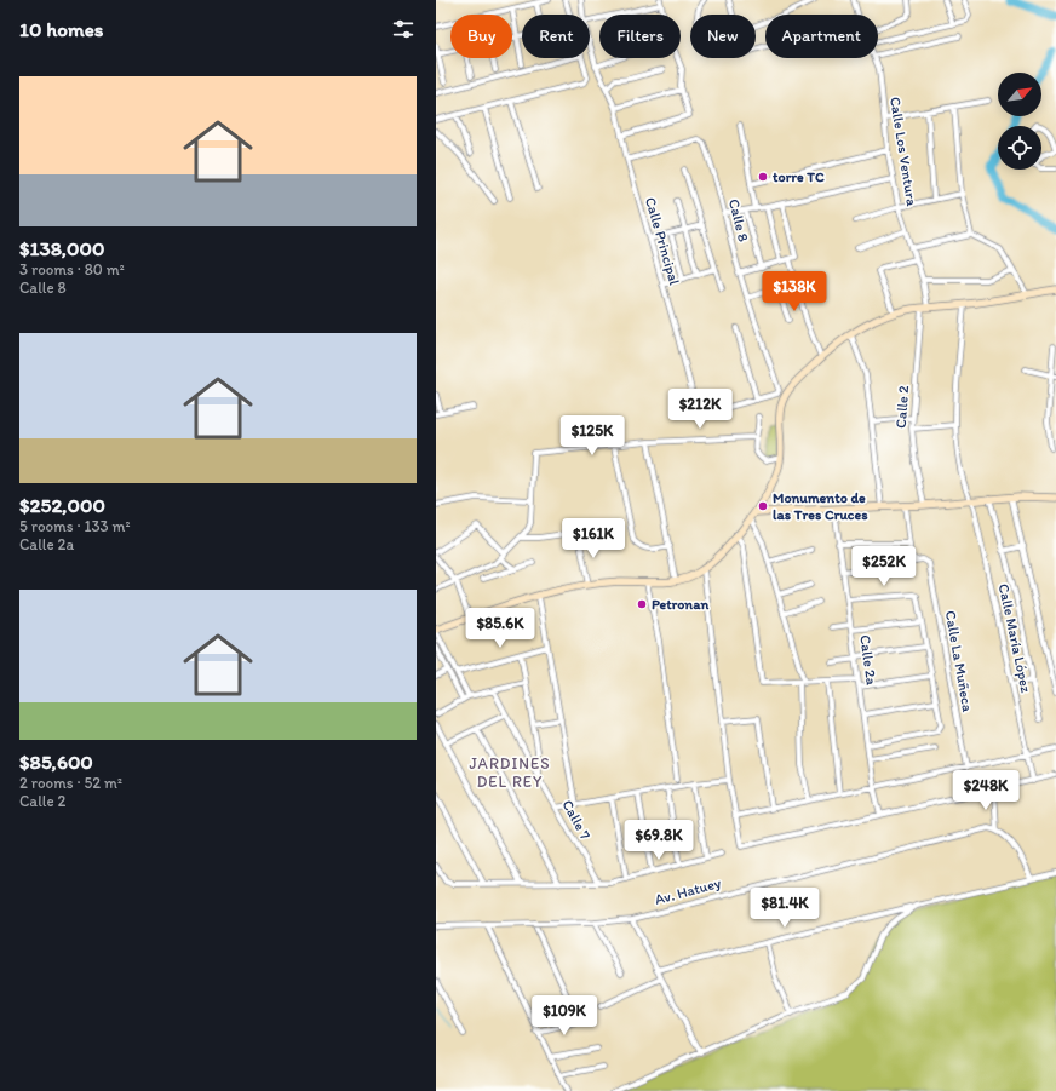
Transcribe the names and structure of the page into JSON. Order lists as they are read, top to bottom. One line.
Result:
{"streets":{"street":["Calle Los Ventura","Calle 8","Calle Principal","Calle 2","Calle María López","Calle 2a","Calle La Muñeca","Calle 7","Av. Hatuey"]},"crossings":[["Calle Los Ventura","Calle 2"],["Calle 8","Calle Principal"]],"districts":["JARDINES DEL REY"],"places":["torre TC","Monumento de las Tres Cruces","Petronan"],"north":"top right","page":{"heading":"10 homes","chip":["Buy","Rent","Filters","New","Apartment"],"list":[{"name":"$138,000","note":"3 rooms · 80 m² · Calle 8"},{"name":"$252,000","note":"5 rooms · 133 m² · Calle 2a"},{"name":"$85,600","note":"2 rooms · 52 m² · Calle 2"}],"price":["$138K","$212K","$125K","$161K","$252K","$85.6K","$248K","$69.8K","$81.4K","$109K"]}}
